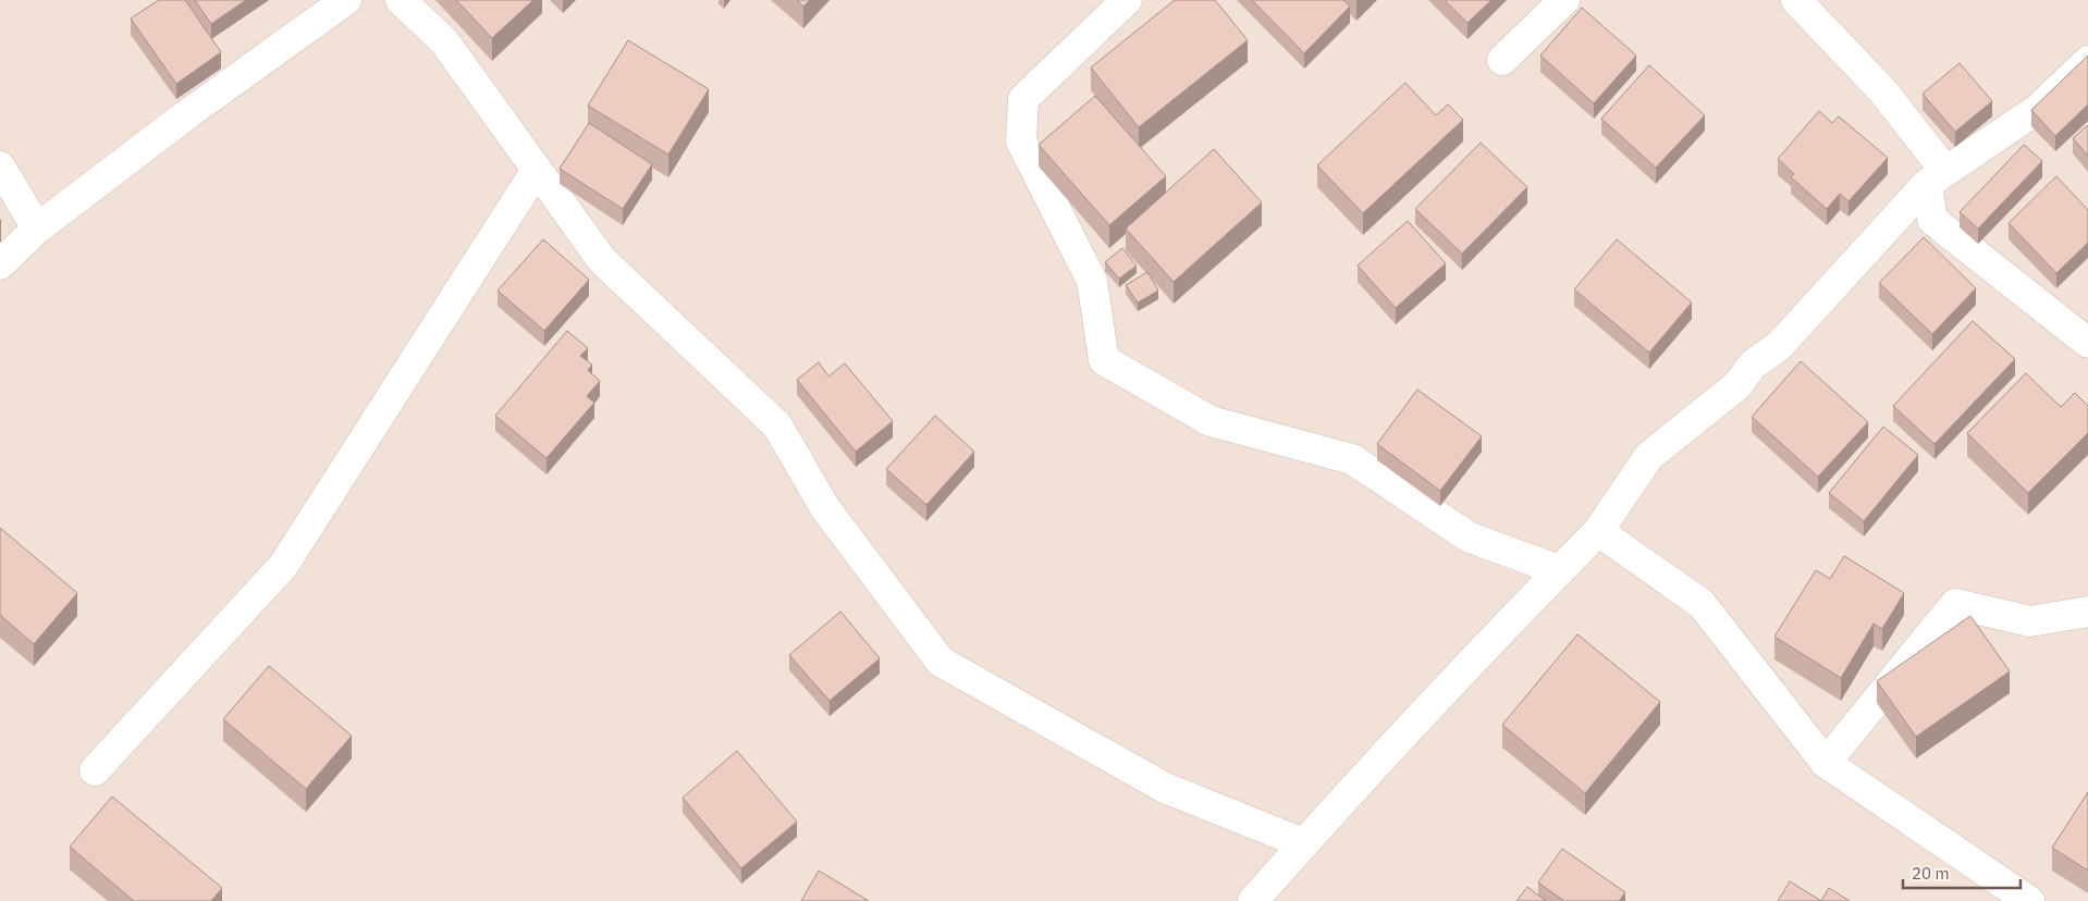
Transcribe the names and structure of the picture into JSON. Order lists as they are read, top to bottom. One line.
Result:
{"scale_bar":"20 m"}
